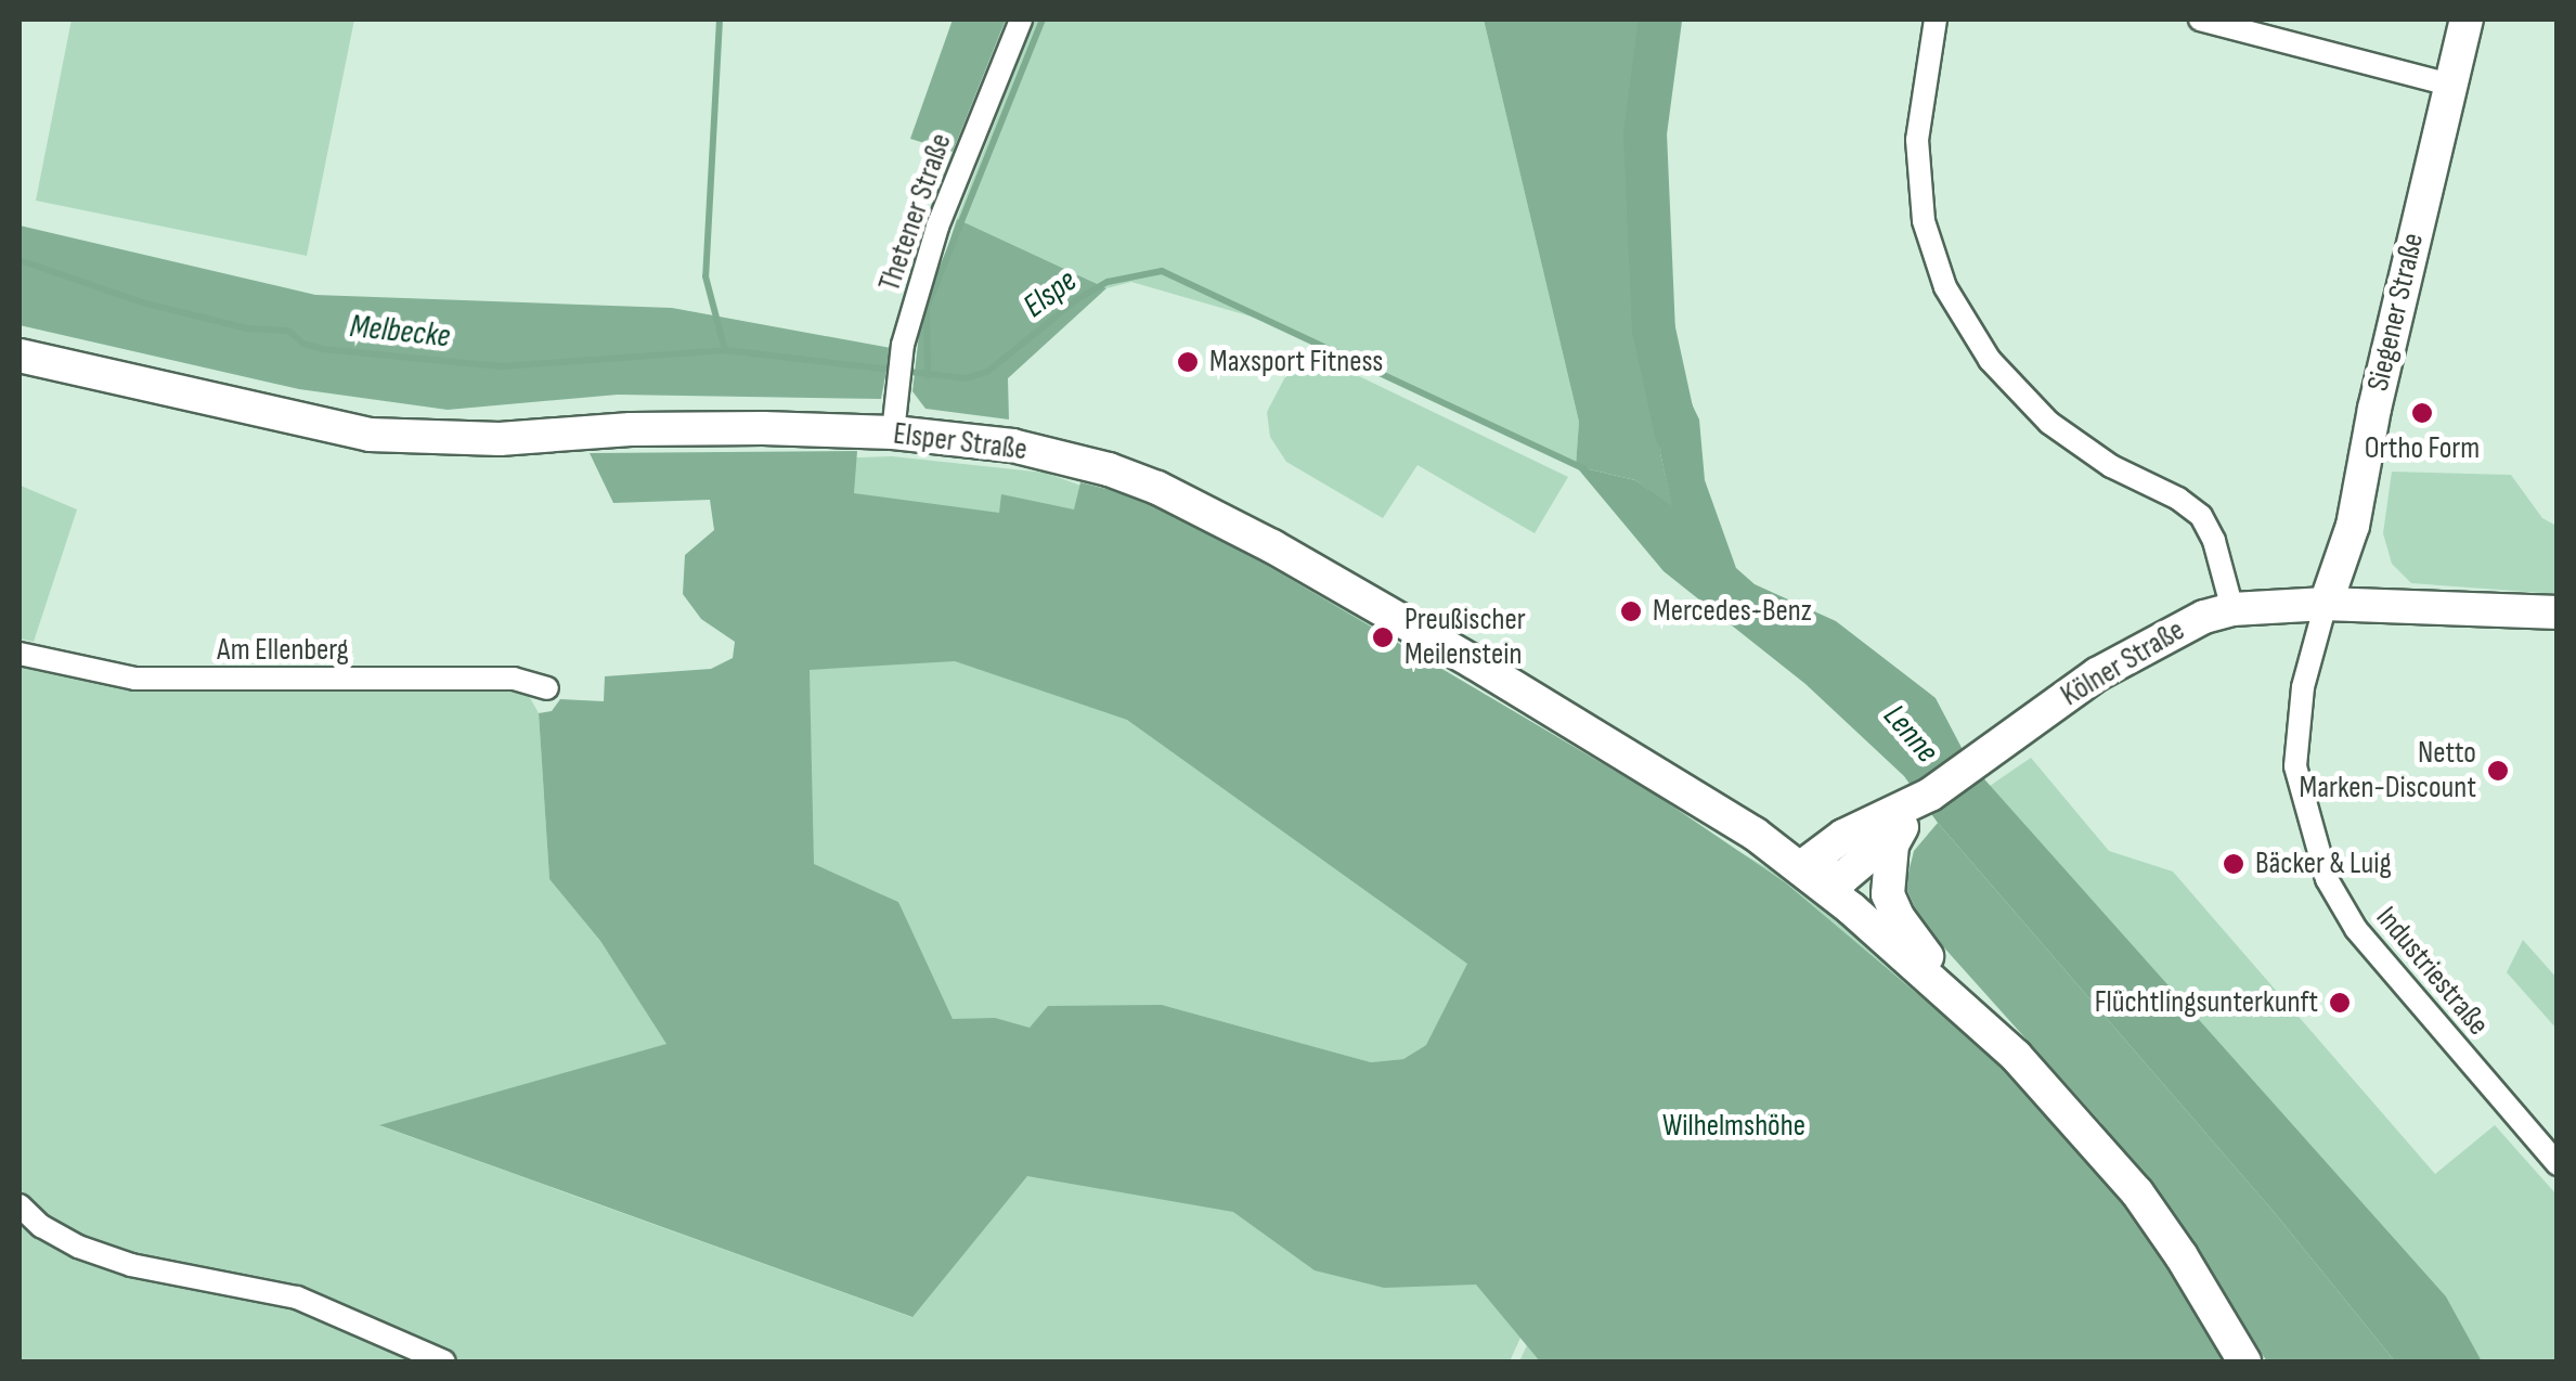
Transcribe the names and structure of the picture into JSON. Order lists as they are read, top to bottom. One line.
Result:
{"streets":{"main road":["Siegener Straße","Elsper Straße","Kölner Straße"],"street":["Thetener Straße","Am Ellenberg","Industriestraße"]},"crossings":[["Thetener Straße","Elsper Straße"],["Siegener Straße","Kölner Straße"],["Siegener Straße","Industriestraße"],["Elsper Straße","Kölner Straße"],["Kölner Straße","Industriestraße"]],"water":["Elspe","Melbecke","Lenne"],"parks":["Wilhelmshöhe"],"places":["Maxsport Fitness","Ortho Form","Mercedes-Benz","Preußischer Meilenstein","Netto Marken-Discount","Bäcker & Luig","Flüchtlingsunterkunft"]}
